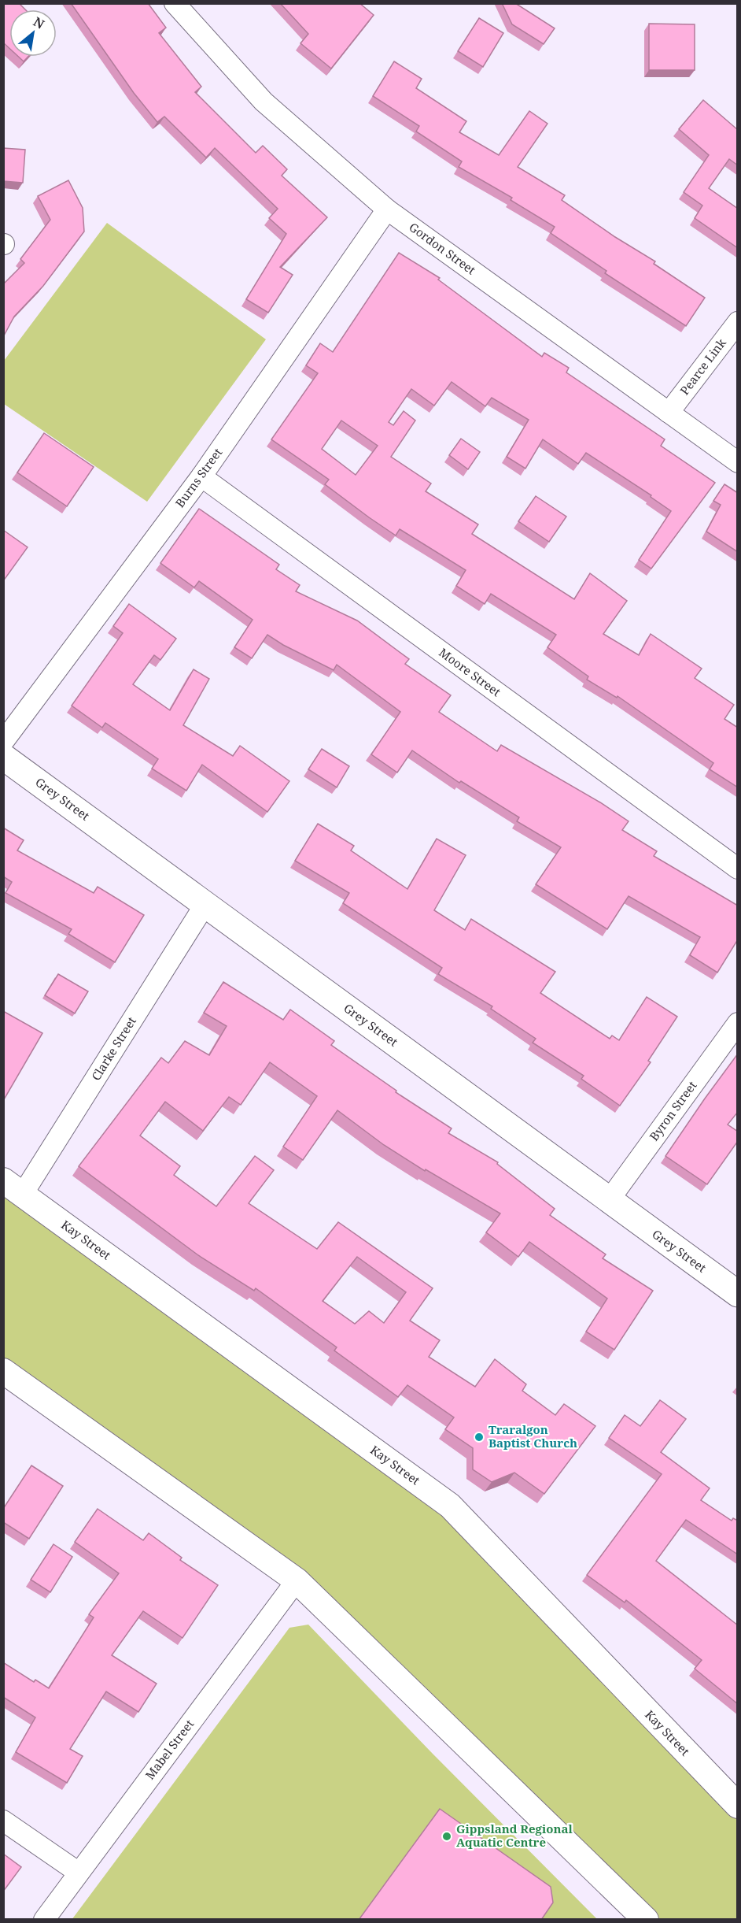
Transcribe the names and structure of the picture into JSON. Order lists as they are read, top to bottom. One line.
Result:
{"streets":{"main road":["Grey Street"],"street":["Gordon Street","Pearce Link","Burns Street","Moore Street","Clarke Street","Byron Street","Kay Street","Mabel Street"]},"crossings":[["Gordon Street","Pearce Link"],["Gordon Street","Burns Street"],["Burns Street","Moore Street"],["Grey Street","Clarke Street"],["Grey Street","Byron Street"],["Clarke Street","Kay Street"]],"places":["Traralgon Baptist Church","Gippsland Regional Aquatic Centre"],"north":"top right"}
